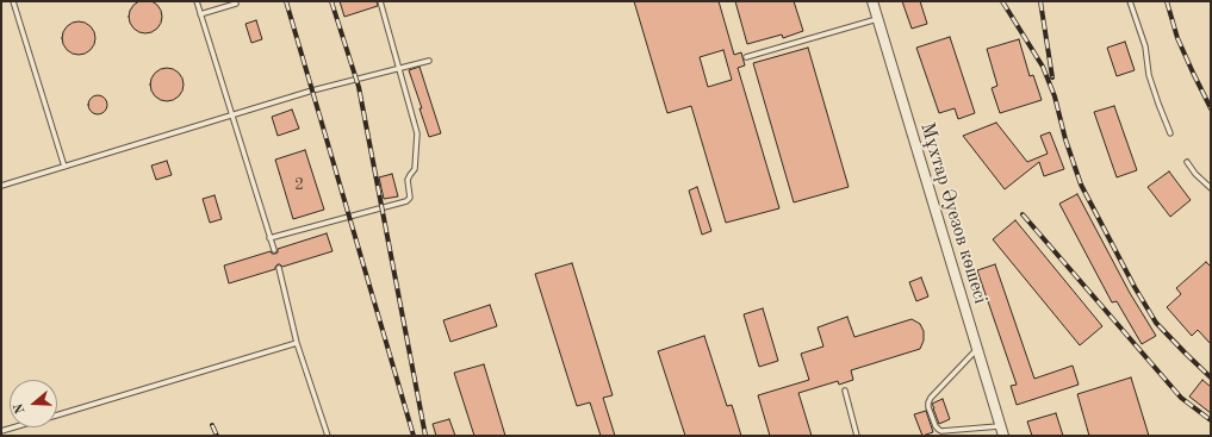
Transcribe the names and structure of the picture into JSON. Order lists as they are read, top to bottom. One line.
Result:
{"streets":{"street":["Мұхтар Әуезов көшесі"]},"house_numbers":["2"],"north":"left"}
